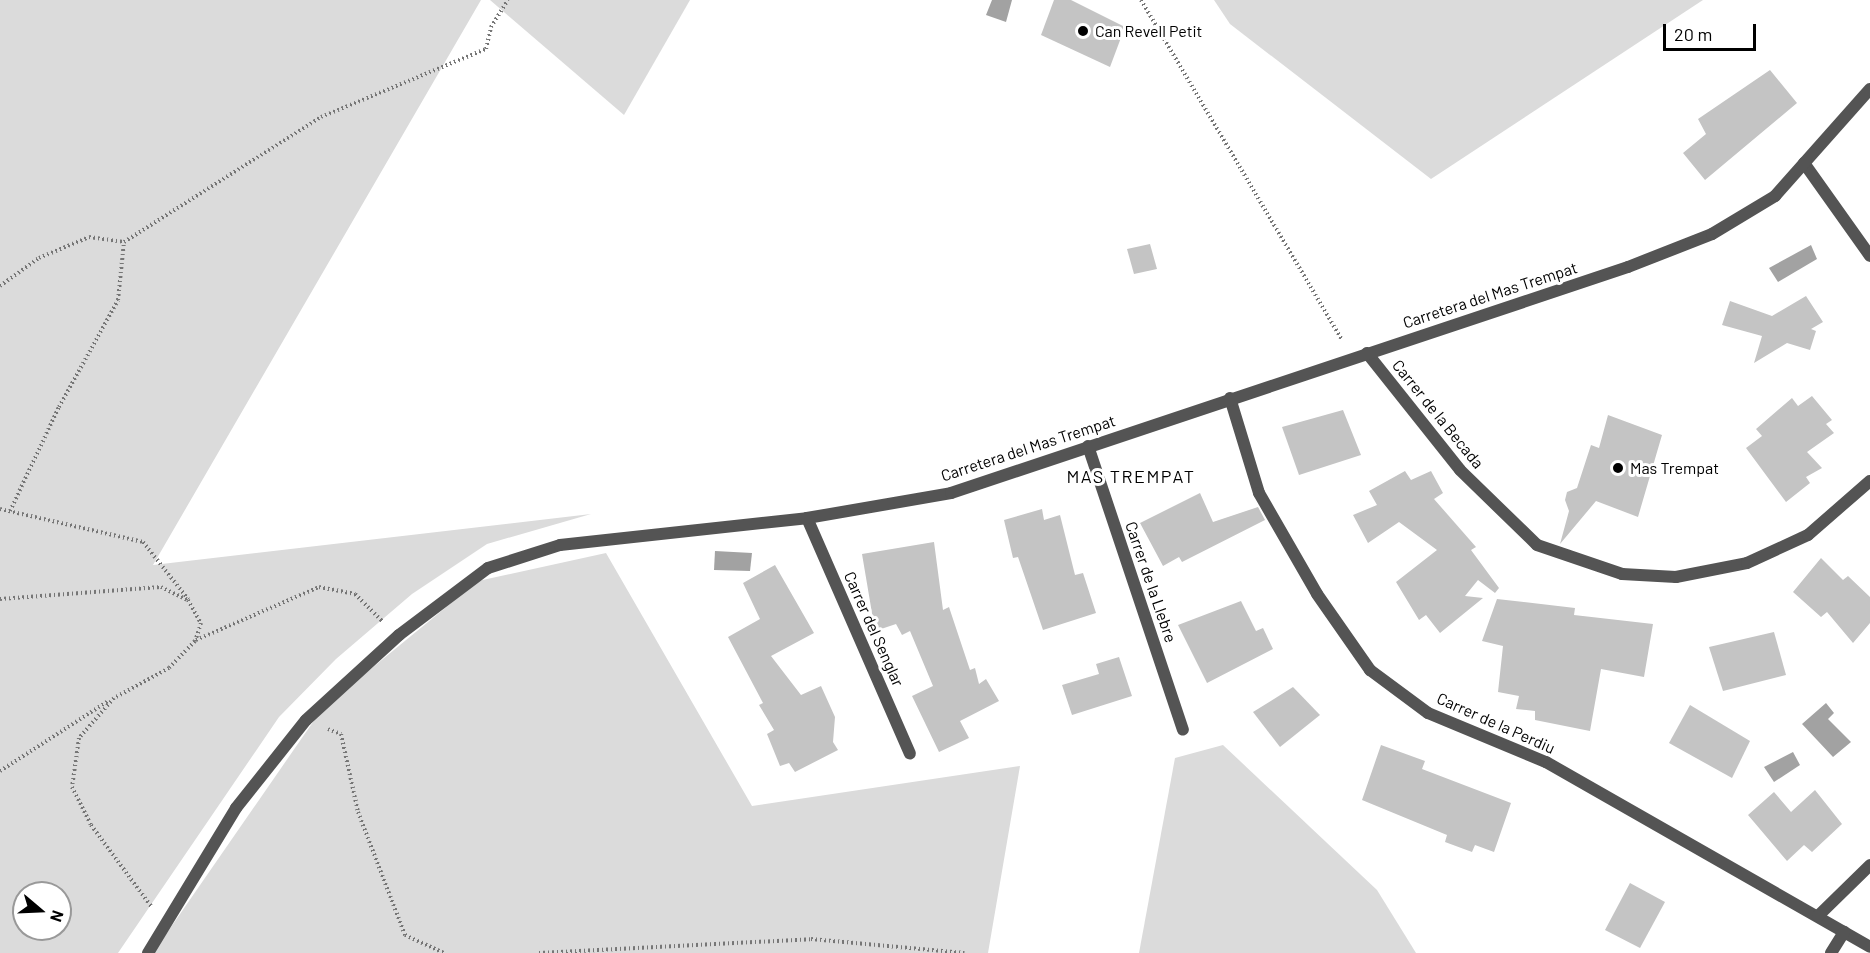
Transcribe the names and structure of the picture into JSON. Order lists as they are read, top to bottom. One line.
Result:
{"streets":{"street":["Carretera del Mas Trempat","Carrer de la Becada","Carrer de la Llebre","Carrer del Senglar","Carrer de la Perdiu"]},"crossings":[["Carretera del Mas Trempat","Carrer de la Becada"],["Carretera del Mas Trempat","Carrer de la Llebre"],["Carretera del Mas Trempat","Carrer del Senglar"],["Carretera del Mas Trempat","Carrer de la Perdiu"]],"districts":["MAS TREMPAT"],"places":["Can Revell Petit","Mas Trempat"],"scale_bar":"20 m","north":"right"}
